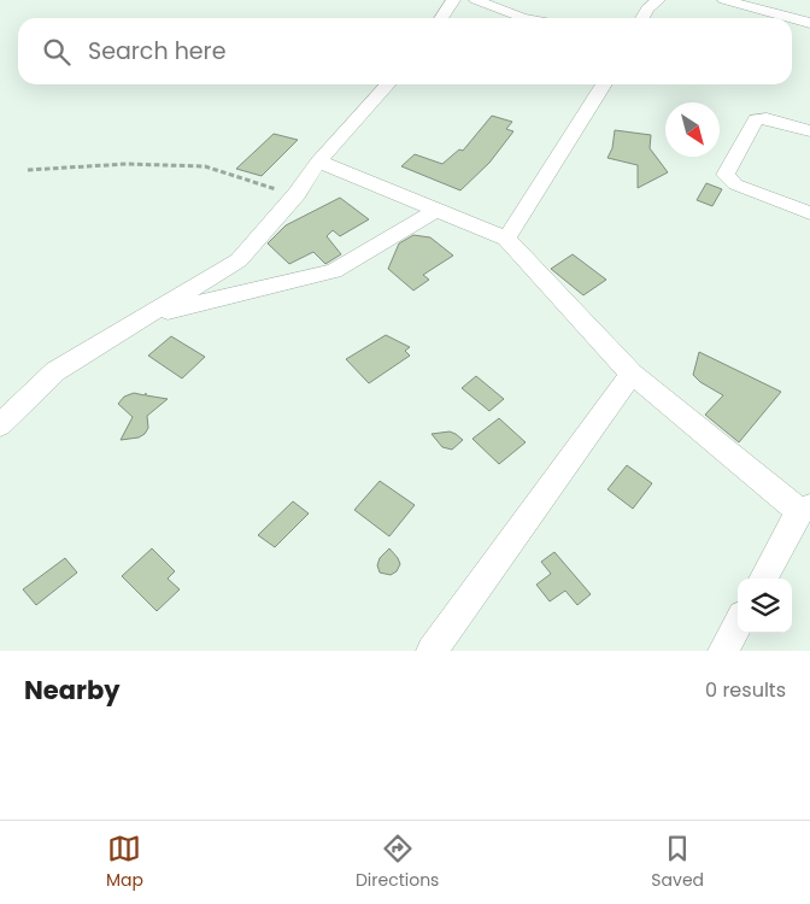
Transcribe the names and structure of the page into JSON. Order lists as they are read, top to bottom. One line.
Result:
{"north":"bottom right","page":{"search":"Search here","heading":["Nearby","0 results"],"nav":["Map","Directions","Saved"]}}
